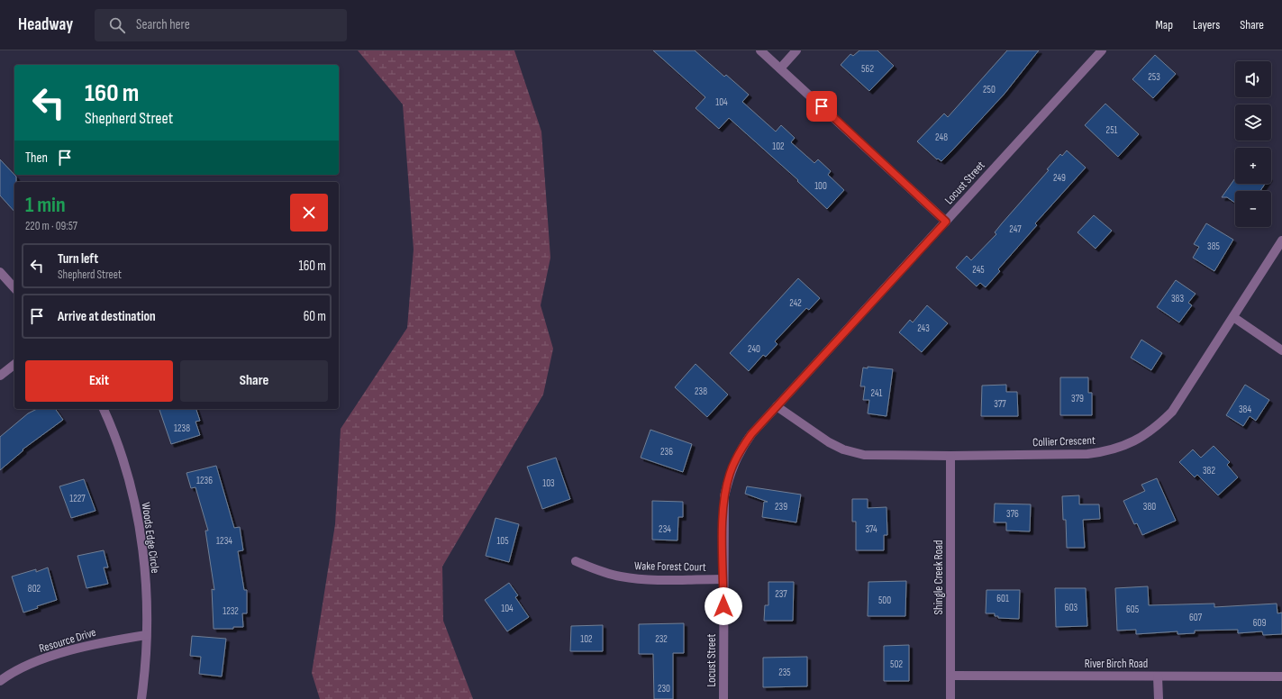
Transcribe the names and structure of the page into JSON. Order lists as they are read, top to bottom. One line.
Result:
{"streets":{"street":["Locust Street","Collier Crescent","Woods Edge Circle","Wake Forest Court","Shingle Creek Road","Resource Drive","River Birch Road"]},"crossings":[["Locust Street","Collier Crescent"],["Locust Street","Wake Forest Court"],["Collier Crescent","Shingle Creek Road"],["Woods Edge Circle","Resource Drive"],["Shingle Creek Road","River Birch Road"]],"house_numbers":["562","253","250","104","251","248","102","249","100","247","385","245","383","242","243","240","238","241","379","377","384","1238","236","382","1236","103","1227","239","380","376","234","374","1234","105","802","237","601","500","603","104","605","1232","607","609","102","232","502","235","230"],"page":{"header":"Headway","search":"Search here","nav":["Map","Layers","Share"],"map_buttons":["+","−"],"turn":["160 m","Shepherd Street"],"then":"Then","heading":["1 min","220 m · 09:57"],"list":[{"name":"Turn left","note":"Shepherd Street","value":"160 m"},{"name":"Arrive at destination","value":"60 m"}],"buttons":["Exit","Share"]}}
